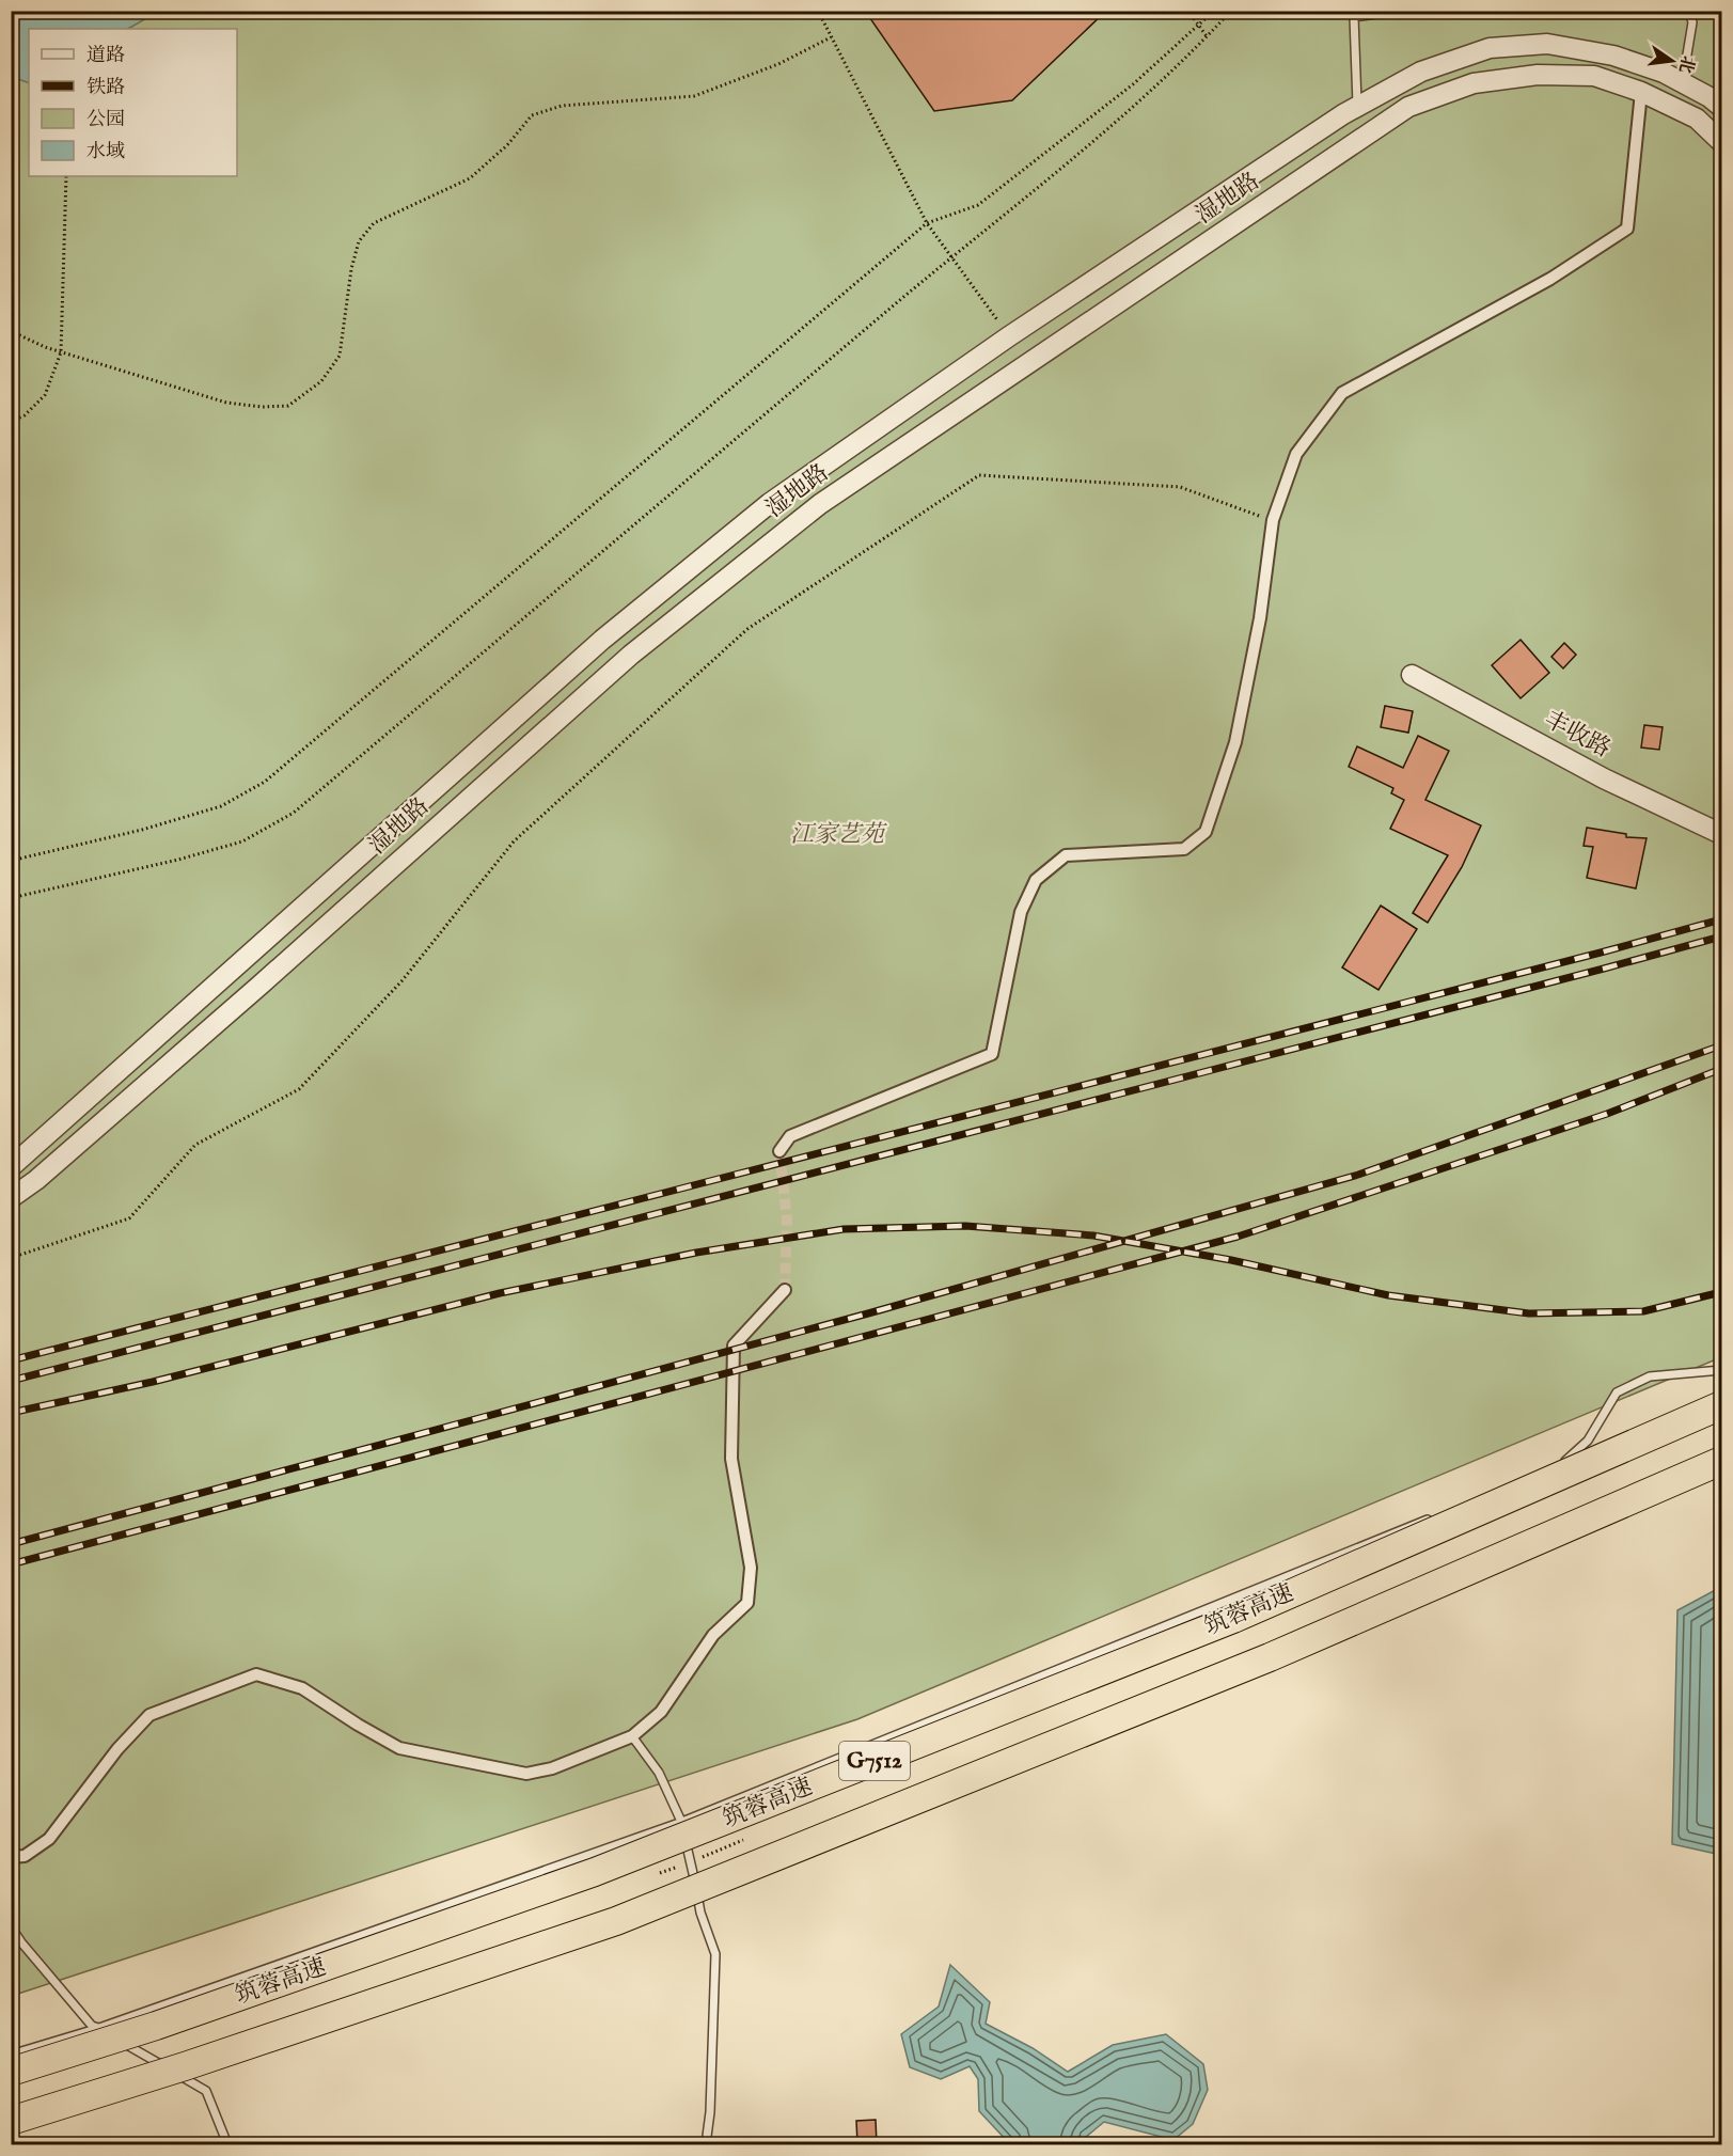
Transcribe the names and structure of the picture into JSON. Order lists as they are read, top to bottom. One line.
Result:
{"streets":{"highway":["筑蓉高速","G7512"],"street":["湿地路","丰收路"]},"parks":["江家艺苑"],"legend":["道路","铁路","公园","水域"],"north":"right"}
